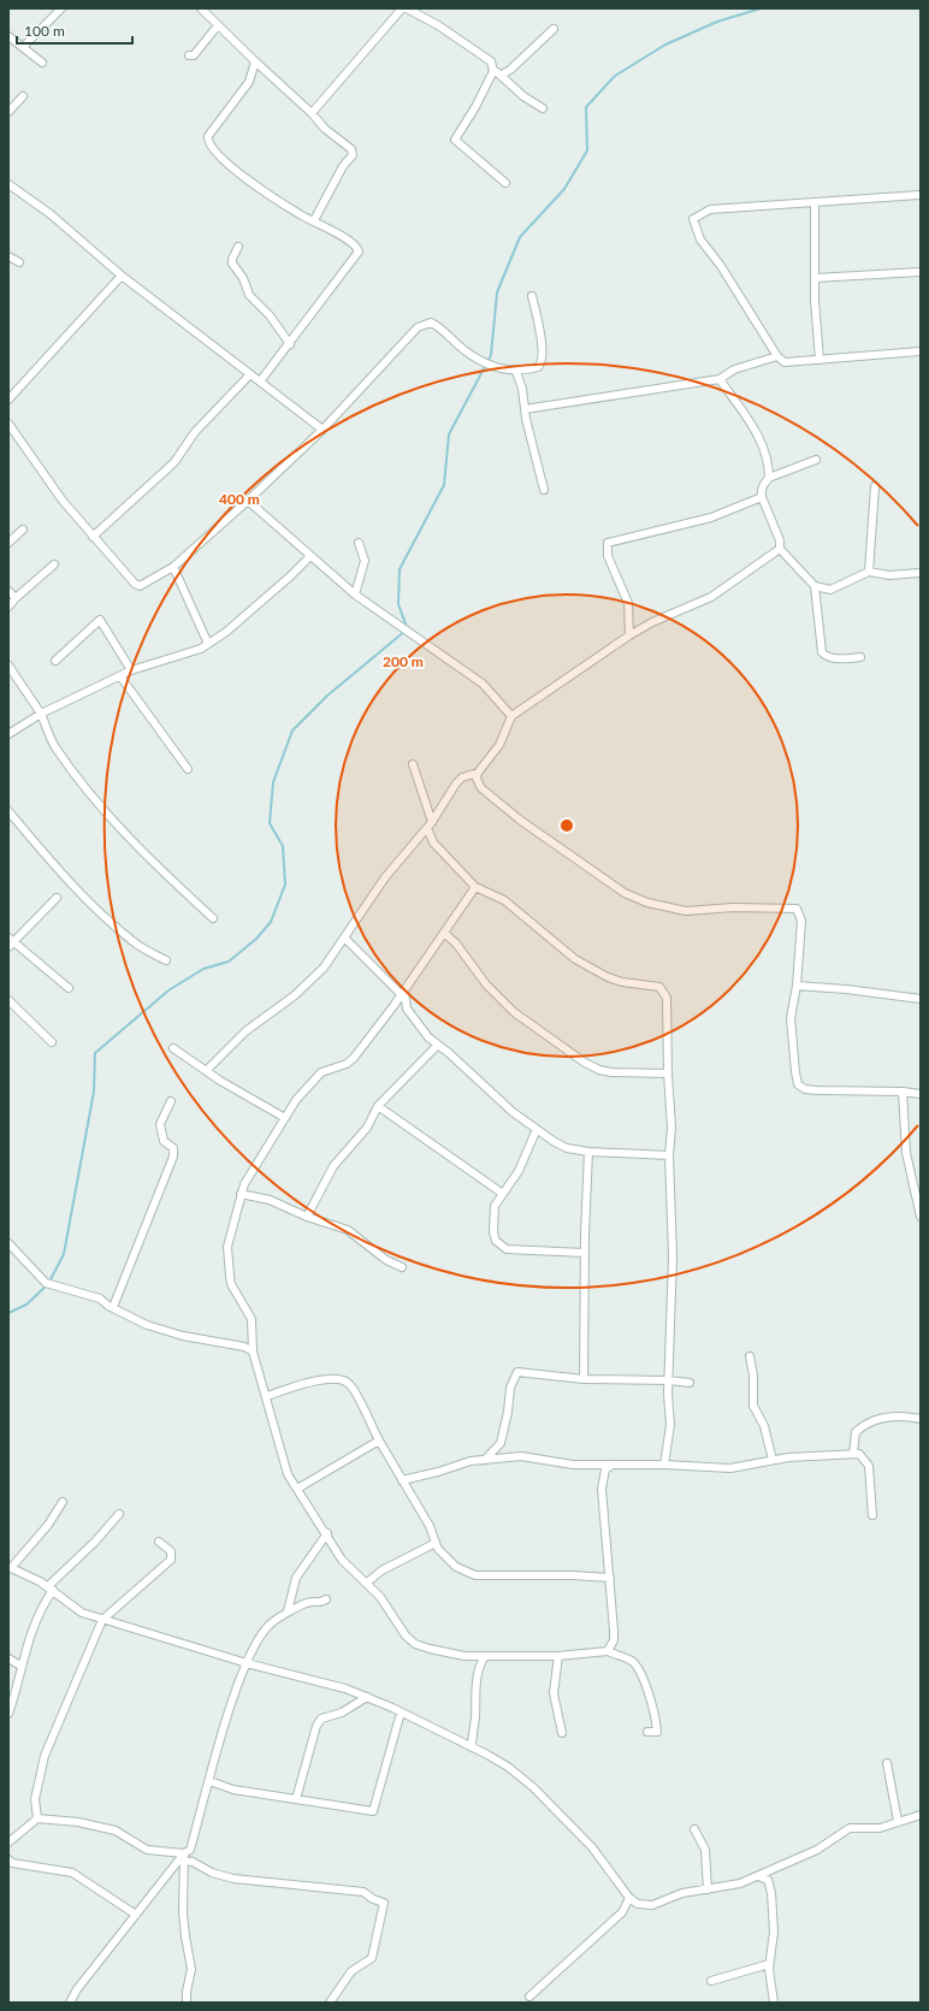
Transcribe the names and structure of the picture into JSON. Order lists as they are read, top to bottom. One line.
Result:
{"scale_bar":"100 m","rings":["400 m","200 m"]}
